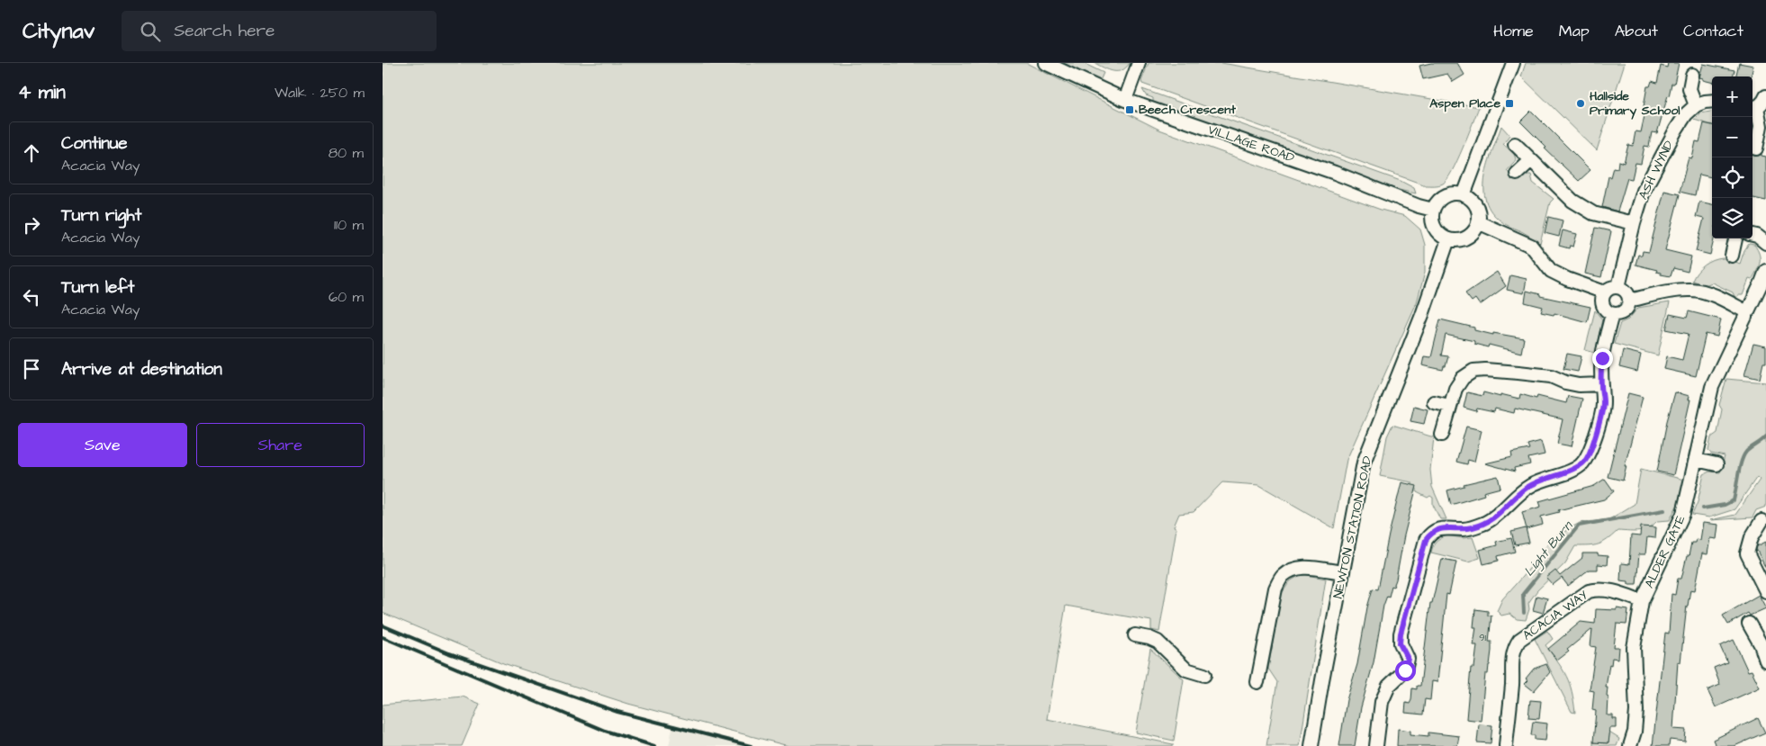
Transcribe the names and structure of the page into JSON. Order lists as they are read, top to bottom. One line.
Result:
{"streets":{"street":["VILLAGE ROAD","ASH WYND","NEWTON STATION ROAD","ALDER GATE","ACACIA WAY"]},"crossings":[["VILLAGE ROAD","NEWTON STATION ROAD"],["ALDER GATE","ACACIA WAY"]],"water":["Light Burn"],"places":{"transit":["Aspen Place","Beech Crescent"],"other":["Hallside Primary School"]},"house_numbers":["91"],"page":{"header":"Citynav","search":"Search here","nav":["Home","Map","About","Contact"],"heading":["4 min","Walk · 250 m"],"map_buttons":["+","−"],"list":[["Continue","Acacia Way","80 m"],["Turn right","Acacia Way","110 m"],["Turn left","Acacia Way","60 m"],"Arrive at destination"],"buttons":["Save","Share"]}}
